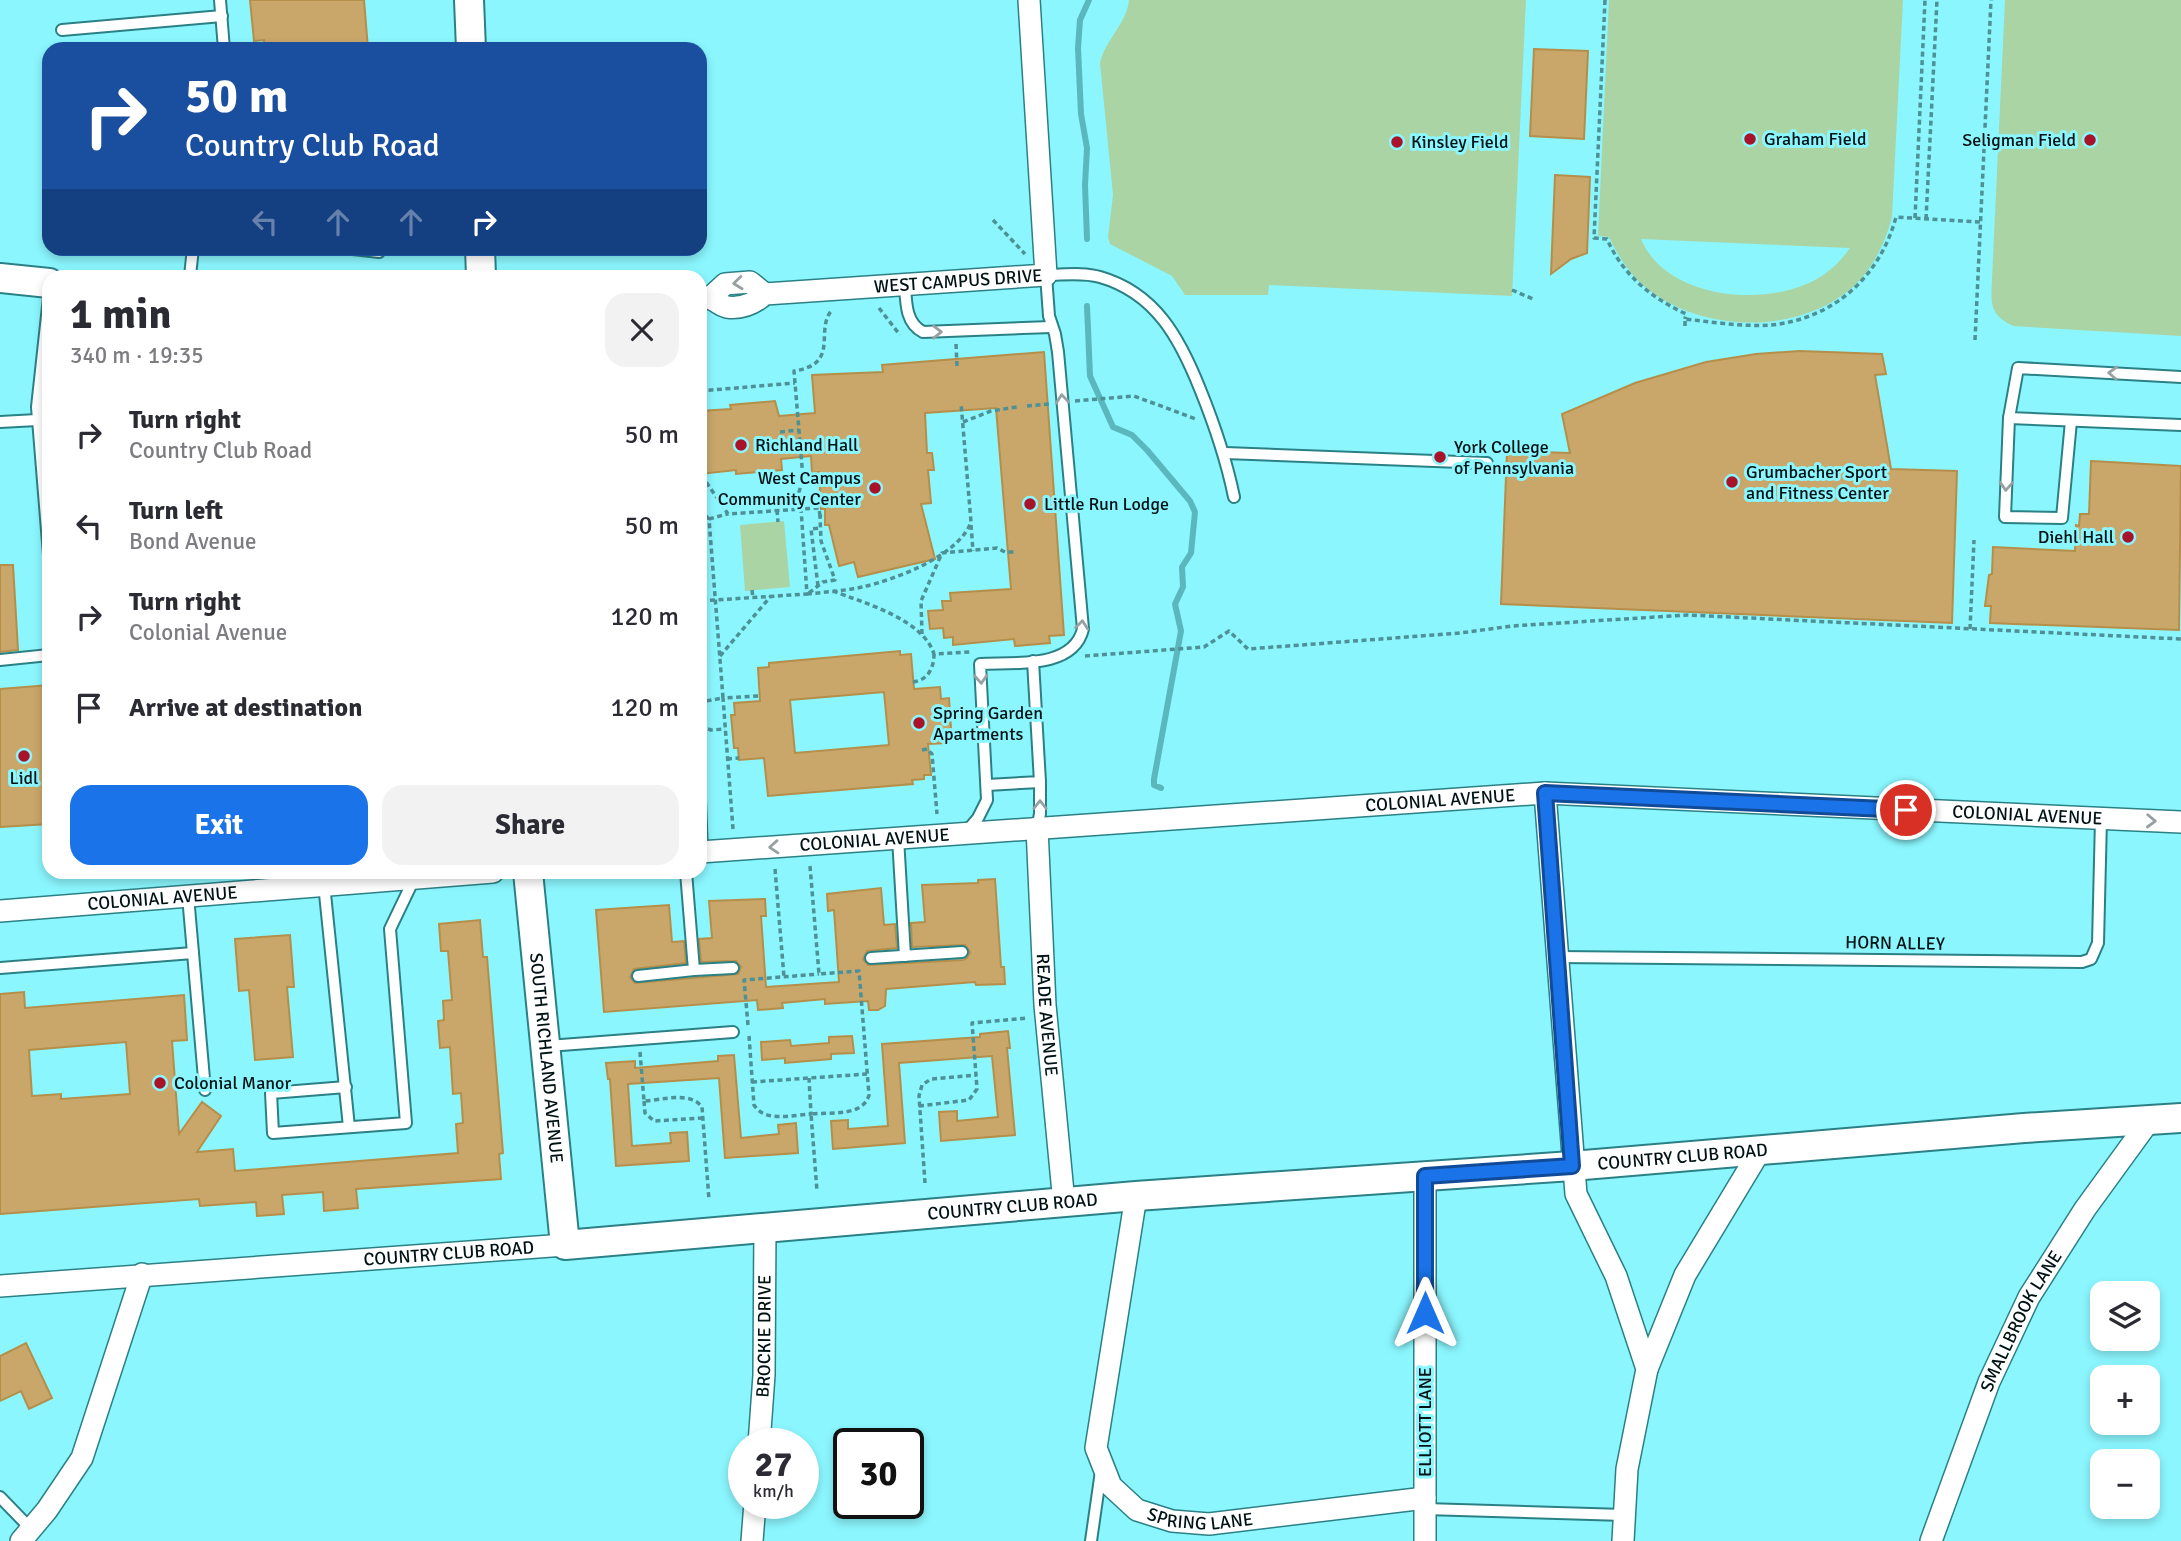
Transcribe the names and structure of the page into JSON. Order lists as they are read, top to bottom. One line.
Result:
{"streets":{"main road":["SOUTH RICHLAND AVENUE","COUNTRY CLUB ROAD"],"street":["WEST CAMPUS DRIVE","COLONIAL AVENUE","READE AVENUE","SMALLBROOK LANE","BROCKIE DRIVE","ELLIOTT LANE","SPRING LANE"],"lane":["HORN ALLEY"]},"crossings":[["COLONIAL AVENUE","HORN ALLEY"],["COLONIAL AVENUE","READE AVENUE"],["READE AVENUE","COUNTRY CLUB ROAD"],["SOUTH RICHLAND AVENUE","COUNTRY CLUB ROAD"],["COUNTRY CLUB ROAD","SMALLBROOK LANE"],["COUNTRY CLUB ROAD","BROCKIE DRIVE"],["COUNTRY CLUB ROAD","ELLIOTT LANE"],["COUNTRY CLUB ROAD","SPRING LANE"],["ELLIOTT LANE","SPRING LANE"]],"places":["Graham Field","Seligman Field","Kinsley Field","Richland Hall","York College of Pennsylvania","Grumbacher Sport and Fitness Center","West Campus Community Center","Little Run Lodge","Diehl Hall","Spring Garden Apartments","Lidl","Colonial Manor"],"page":{"turn":["50 m","Country Club Road"],"heading":["1 min","340 m · 19:35"],"list":[{"name":"Turn right","note":"Country Club Road","value":"50 m"},{"name":"Turn left","note":"Bond Avenue","value":"50 m"},{"name":"Turn right","note":"Colonial Avenue","value":"120 m"},{"name":"Arrive at destination","value":"120 m"}],"buttons":["Exit","Share"],"map_buttons":["+","−"],"speed":"27 km/h","limit":"30"}}
